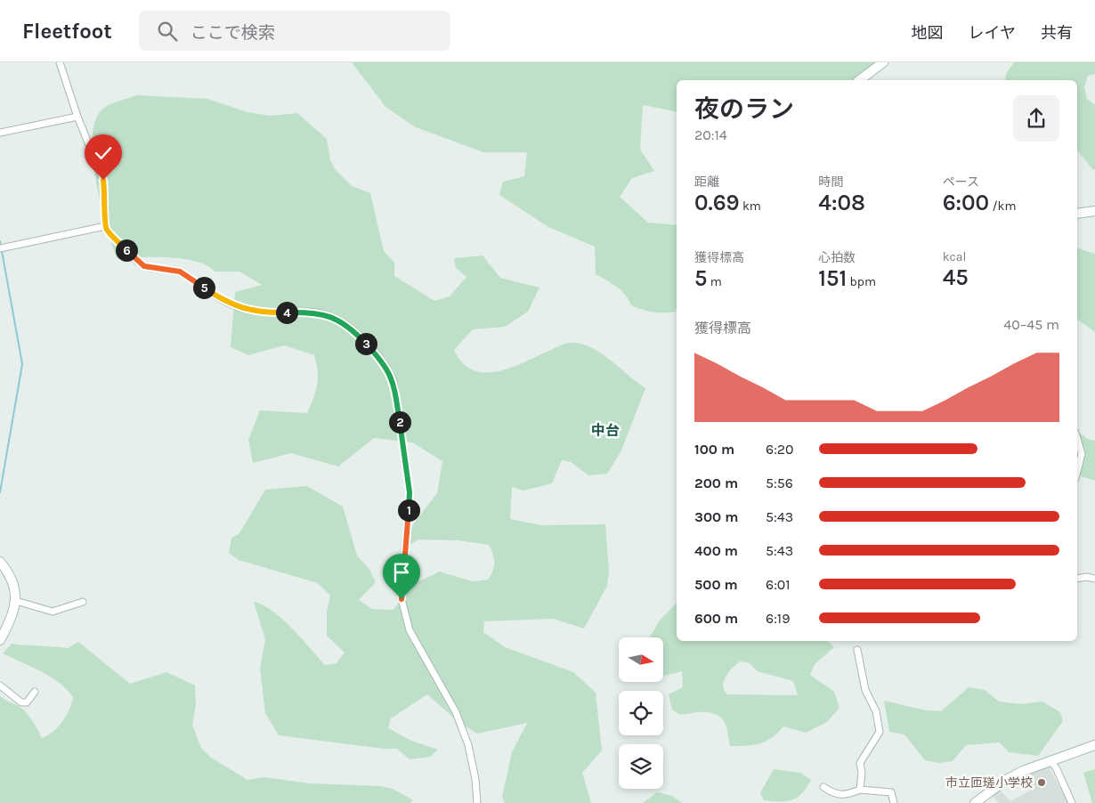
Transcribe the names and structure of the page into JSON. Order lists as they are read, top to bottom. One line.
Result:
{"districts":["中台"],"places":["市立匝瑳小学校"],"north":"right","page":{"header":"Fleetfoot","search":"ここで検索","nav":["地図","レイヤ","共有"],"heading":["夜のラン","20:14"],"stats":[["距離","0.69 km"],["時間","4:08"],["ペース","6:00 /km"],["獲得標高","5 m"],["心拍数","151 bpm"],["kcal","45"]],"pins":["6","5","4","3","2","1"],"chart":["獲得標高","40–45 m"],"list":[{"name":"100 m","note":"6:20"},{"name":"200 m","note":"5:56"},{"name":"300 m","note":"5:43"},{"name":"400 m","note":"5:43"},{"name":"500 m","note":"6:01"},{"name":"600 m","note":"6:19"}]}}
